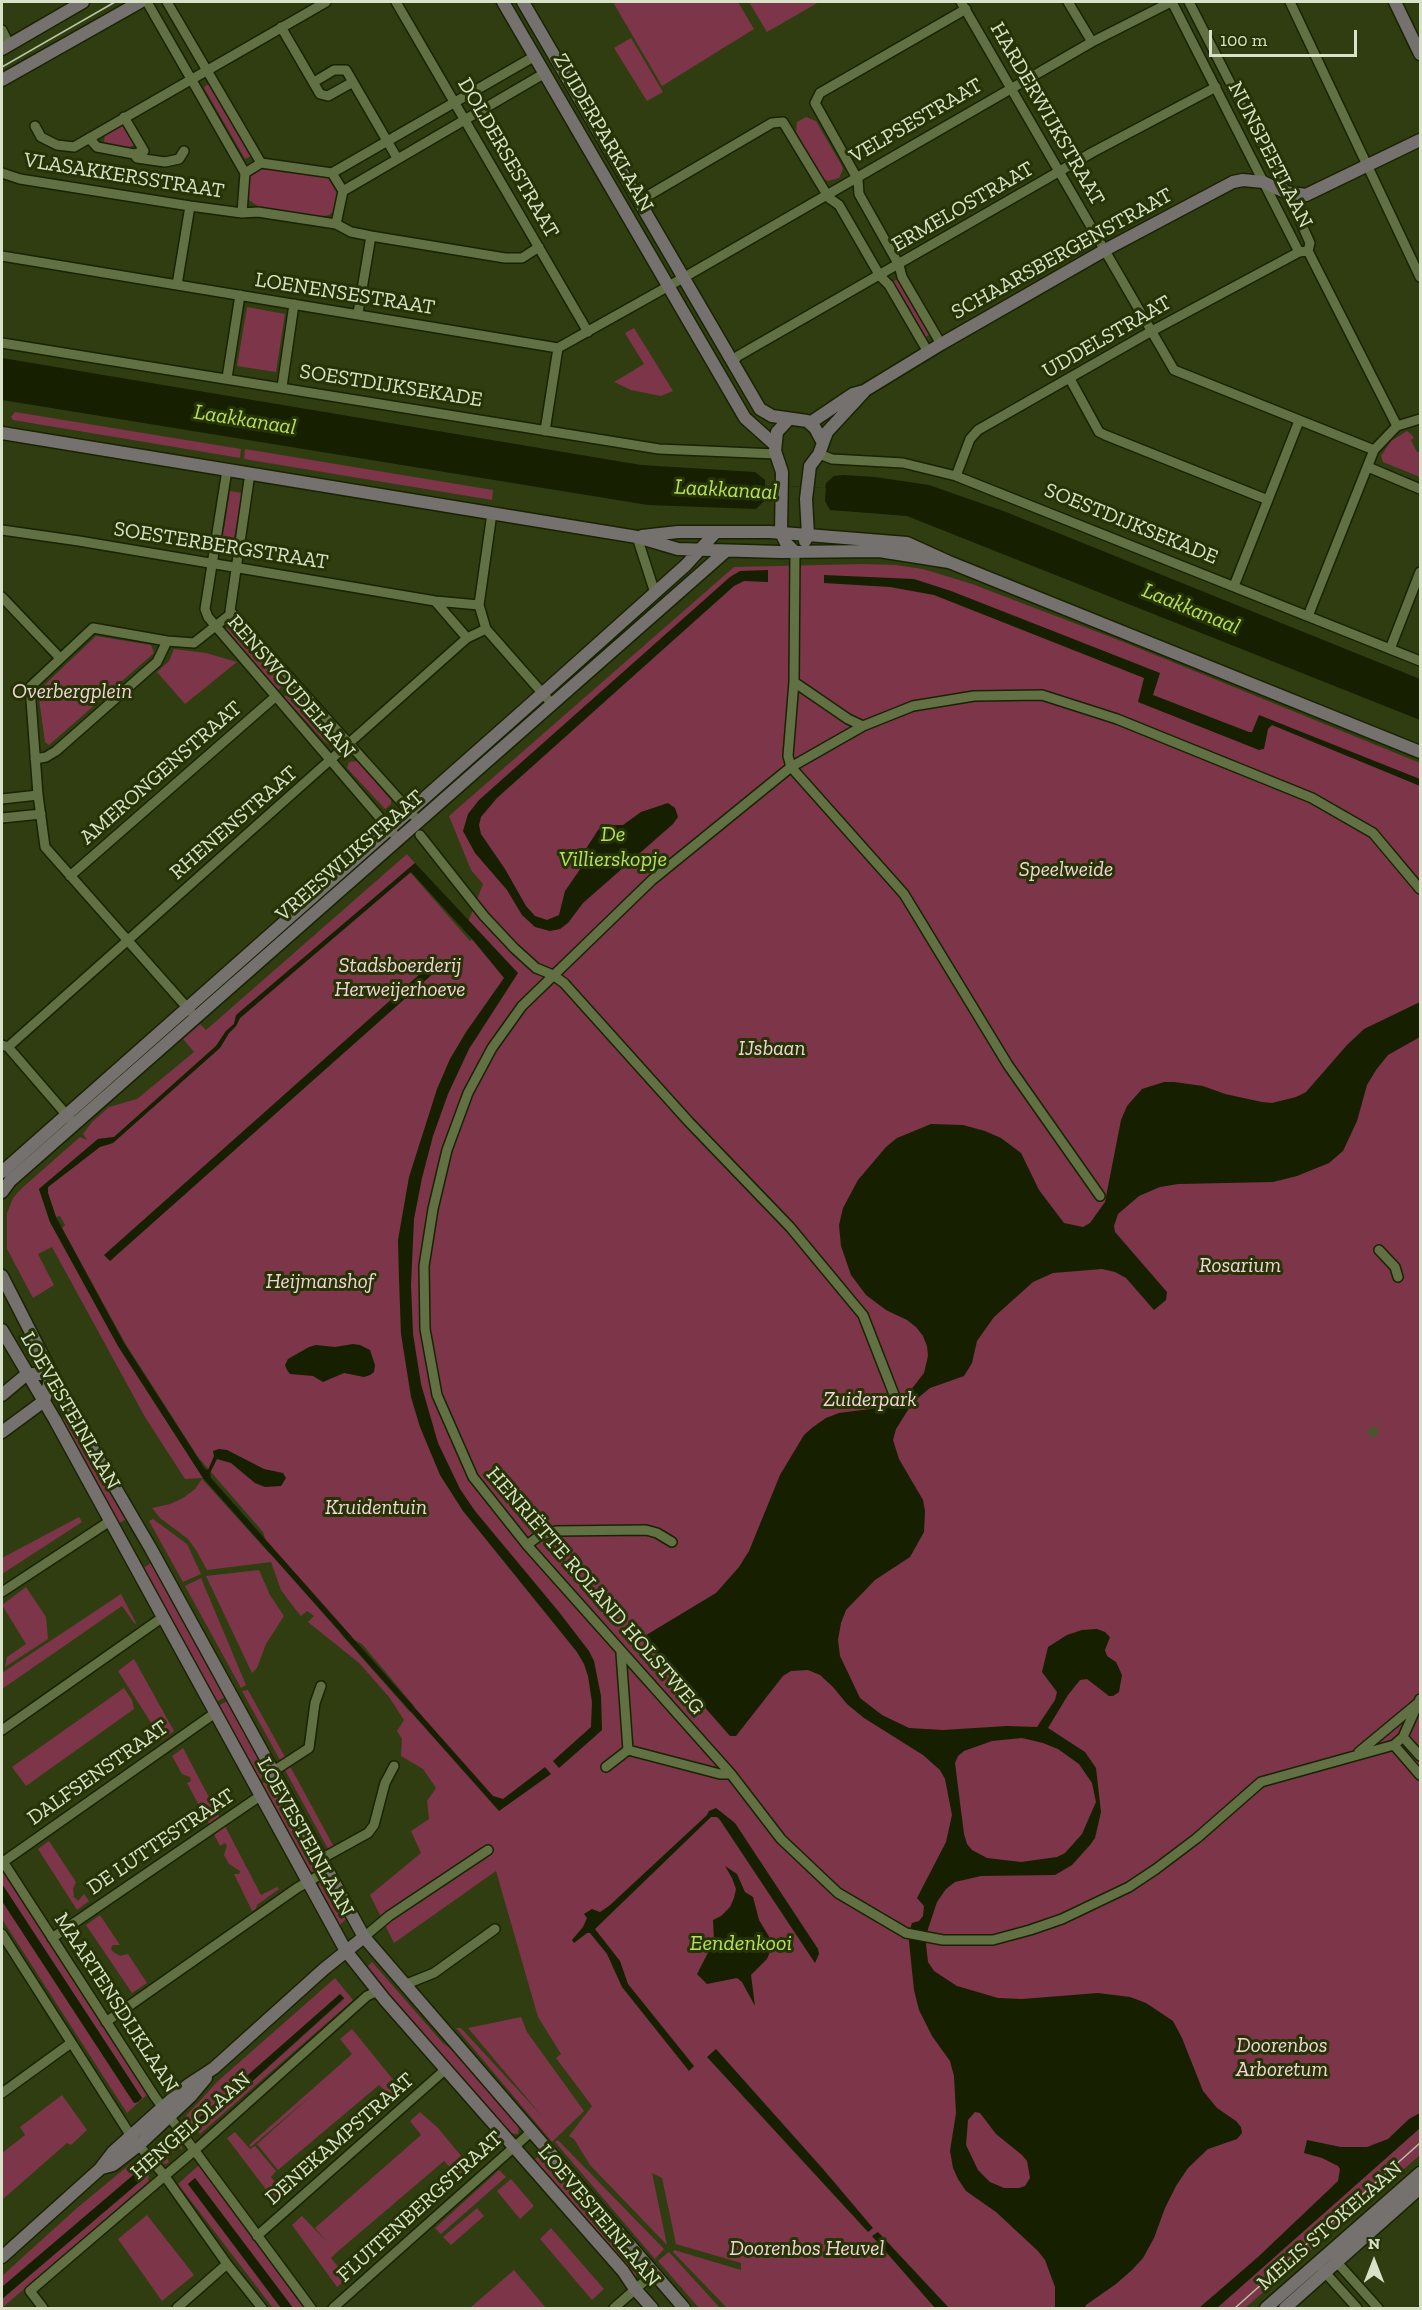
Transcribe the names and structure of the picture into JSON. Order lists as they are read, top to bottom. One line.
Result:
{"streets":{"main road":["ZUIDERPARKLAAN","SCHAARSBERGENSTRAAT","VREESWIJKSTRAAT","LOEVESTEINLAAN","HENGELOLAAN","MELIS STOKELAAN"],"street":["HARDERWIJKSTRAAT","VELPSESTRAAT","NUNSPEETLAAN","DOLDERSESTRAAT","VLASAKKERSSTRAAT","ERMELOSTRAAT","LOENENSESTRAAT","UDDELSTRAAT","SOESTDIJKSEKADE","SOESTERBERGSTRAAT","RENSWOUDELAAN","AMERONGENSTRAAT","RHENENSTRAAT","HENRIËTTE ROLAND HOLSTWEG","DALFSENSTRAAT","DE LUTTESTRAAT","MAARTENSDIJKLAAN","DENEKAMPSTRAAT","FLUITENBERGSTRAAT"]},"crossings":[["HARDERWIJKSTRAAT","VELPSESTRAAT"],["HARDERWIJKSTRAAT","ERMELOSTRAAT"],["HARDERWIJKSTRAAT","SCHAARSBERGENSTRAAT"],["HARDERWIJKSTRAAT","UDDELSTRAAT"],["VELPSESTRAAT","ZUIDERPARKLAAN"],["VELPSESTRAAT","NUNSPEETLAAN"],["ZUIDERPARKLAAN","ERMELOSTRAAT"],["ZUIDERPARKLAAN","SCHAARSBERGENSTRAAT"],["ZUIDERPARKLAAN","SOESTDIJKSEKADE"],["NUNSPEETLAAN","ERMELOSTRAAT"],["NUNSPEETLAAN","SCHAARSBERGENSTRAAT"],["NUNSPEETLAAN","UDDELSTRAAT"],["SCHAARSBERGENSTRAAT","SOESTDIJKSEKADE"],["UDDELSTRAAT","SOESTDIJKSEKADE"],["SOESTERBERGSTRAAT","RENSWOUDELAAN"],["RENSWOUDELAAN","AMERONGENSTRAAT"],["RENSWOUDELAAN","RHENENSTRAAT"],["RENSWOUDELAAN","VREESWIJKSTRAAT"],["LOEVESTEINLAAN","DALFSENSTRAAT"],["LOEVESTEINLAAN","DE LUTTESTRAAT"],["LOEVESTEINLAAN","HENGELOLAAN"],["LOEVESTEINLAAN","DENEKAMPSTRAAT"],["LOEVESTEINLAAN","FLUITENBERGSTRAAT"],["DALFSENSTRAAT","MAARTENSDIJKLAAN"],["DE LUTTESTRAAT","MAARTENSDIJKLAAN"],["MAARTENSDIJKLAAN","HENGELOLAAN"],["MAARTENSDIJKLAAN","DENEKAMPSTRAAT"]],"water":["Laakkanaal","De Villierskopje","Eendenkooi"],"parks":["Overbergplein","Speelweide","Stadsboerderij Herweijerhoeve","IJsbaan","Rosarium","Heijmanshof","Zuiderpark","Kruidentuin","Doorenbos Arboretum","Doorenbos Heuvel"],"scale_bar":"100 m","north":"top"}
